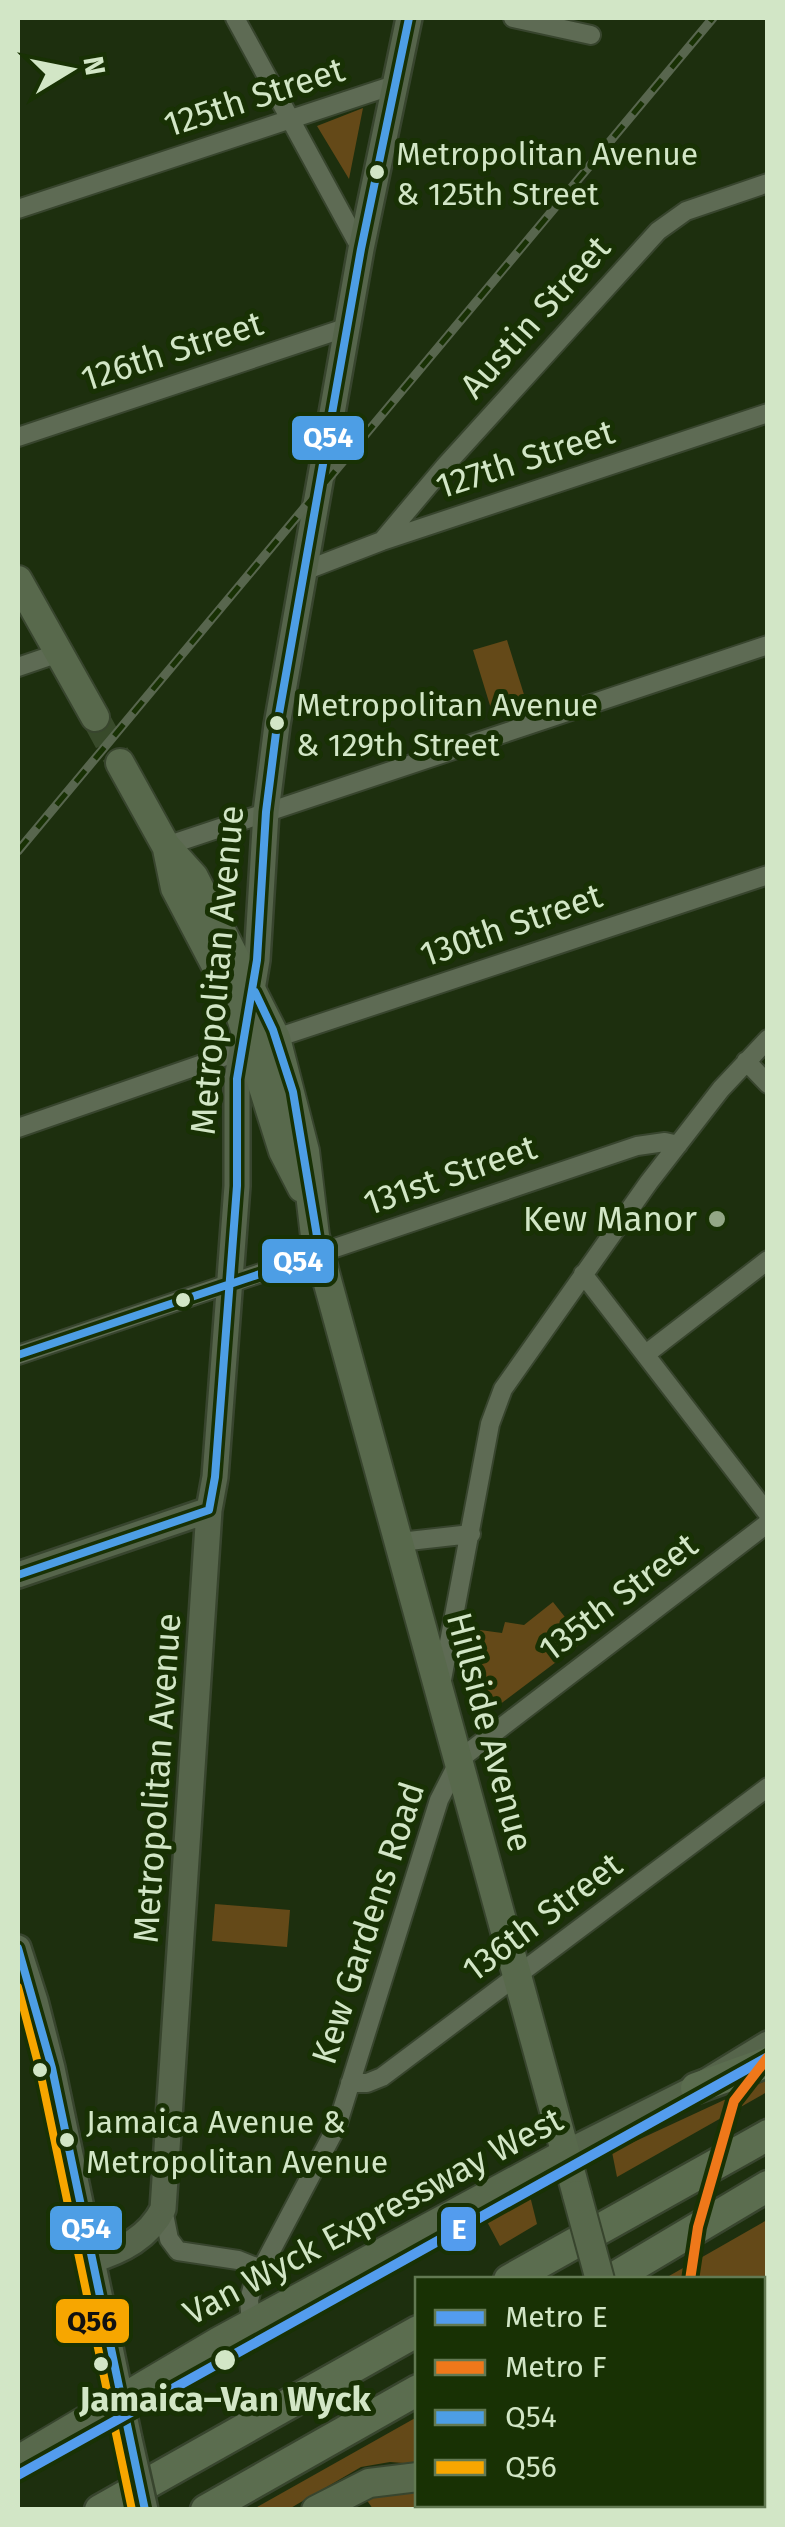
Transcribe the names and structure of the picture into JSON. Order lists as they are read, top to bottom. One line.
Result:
{"streets":{"main road":["Metropolitan Avenue","Hillside Avenue","Van Wyck Expressway West"],"street":["125th Street","Austin Street","126th Street","127th Street","130th Street","131st Street","135th Street","136th Street","Kew Gardens Road"]},"crossings":[["125th Street","Metropolitan Avenue"],["Austin Street","127th Street"],["126th Street","Metropolitan Avenue"],["127th Street","Metropolitan Avenue"],["130th Street","Hillside Avenue"],["Metropolitan Avenue","131st Street"],["Metropolitan Avenue","Hillside Avenue"],["131st Street","Hillside Avenue"],["135th Street","Hillside Avenue"],["135th Street","Kew Gardens Road"],["Hillside Avenue","136th Street"],["Hillside Avenue","Kew Gardens Road"],["Hillside Avenue","Van Wyck Expressway West"],["136th Street","Kew Gardens Road"],["Kew Gardens Road","Van Wyck Expressway West"]],"places":["Metropolitan Avenue & 125th Street","Metropolitan Avenue & 129th Street","Kew Manor","Jamaica Avenue & Metropolitan Avenue","Jamaica–Van Wyck"],"lines":["transit line Q54","transit line Q56","metro line E","metro line F"],"legend":["Metro E","Metro F","Q54","Q56"],"north":"right"}
